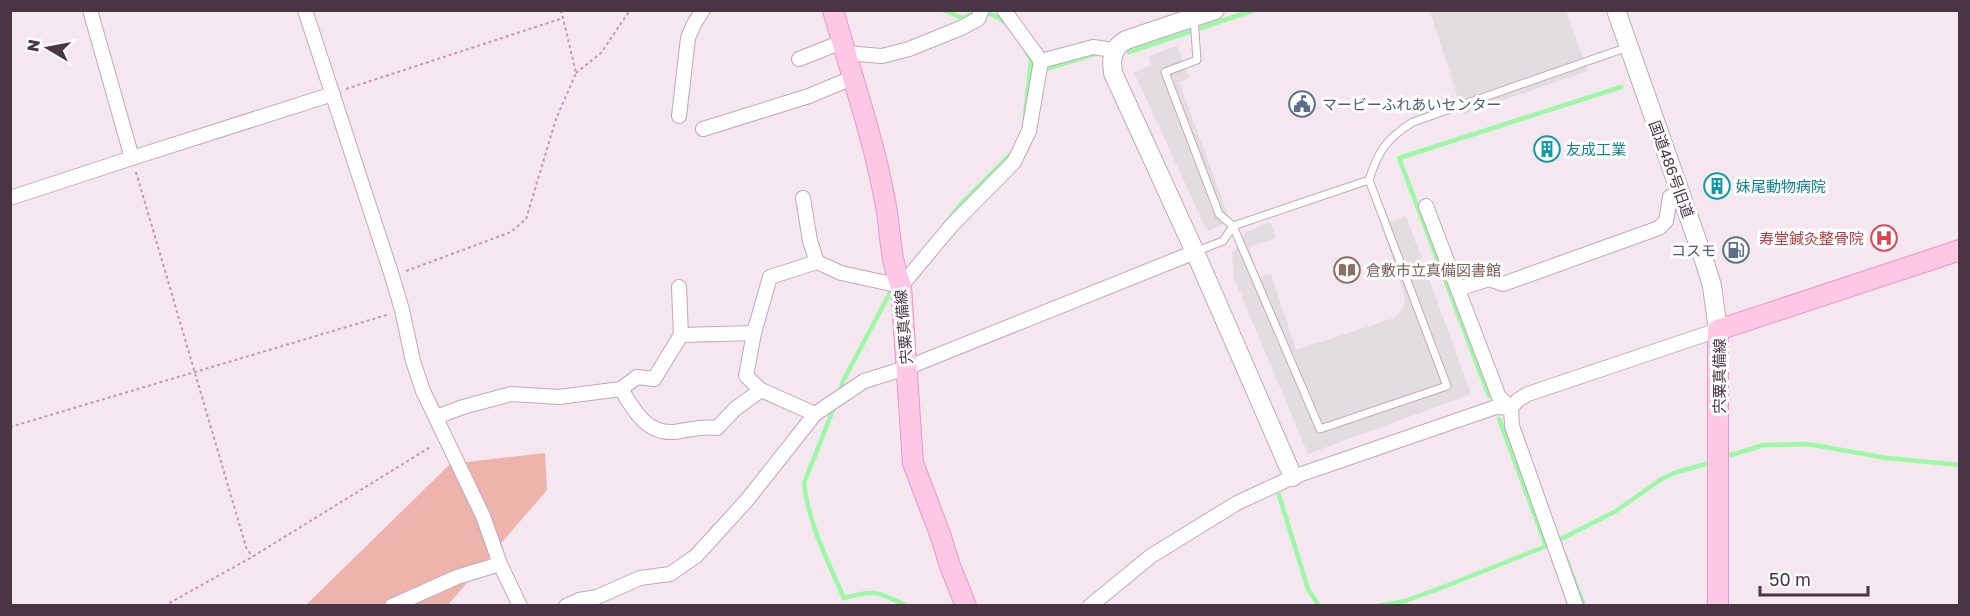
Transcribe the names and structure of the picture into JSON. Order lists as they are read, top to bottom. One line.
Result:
{"streets":{"main road":["宍粟真備線"],"street":["国道486号旧道"]},"crossings":[["国道486号旧道","宍粟真備線"]],"places":{"public building":["マービーふれあいセンター"],"building":["友成工業","妹尾動物病院"],"hospital":["寿堂鍼灸整骨院"],"fuel station":["コスモ"],"library":["倉敷市立真備図書館"]},"scale_bar":"50 m","north":"left"}
